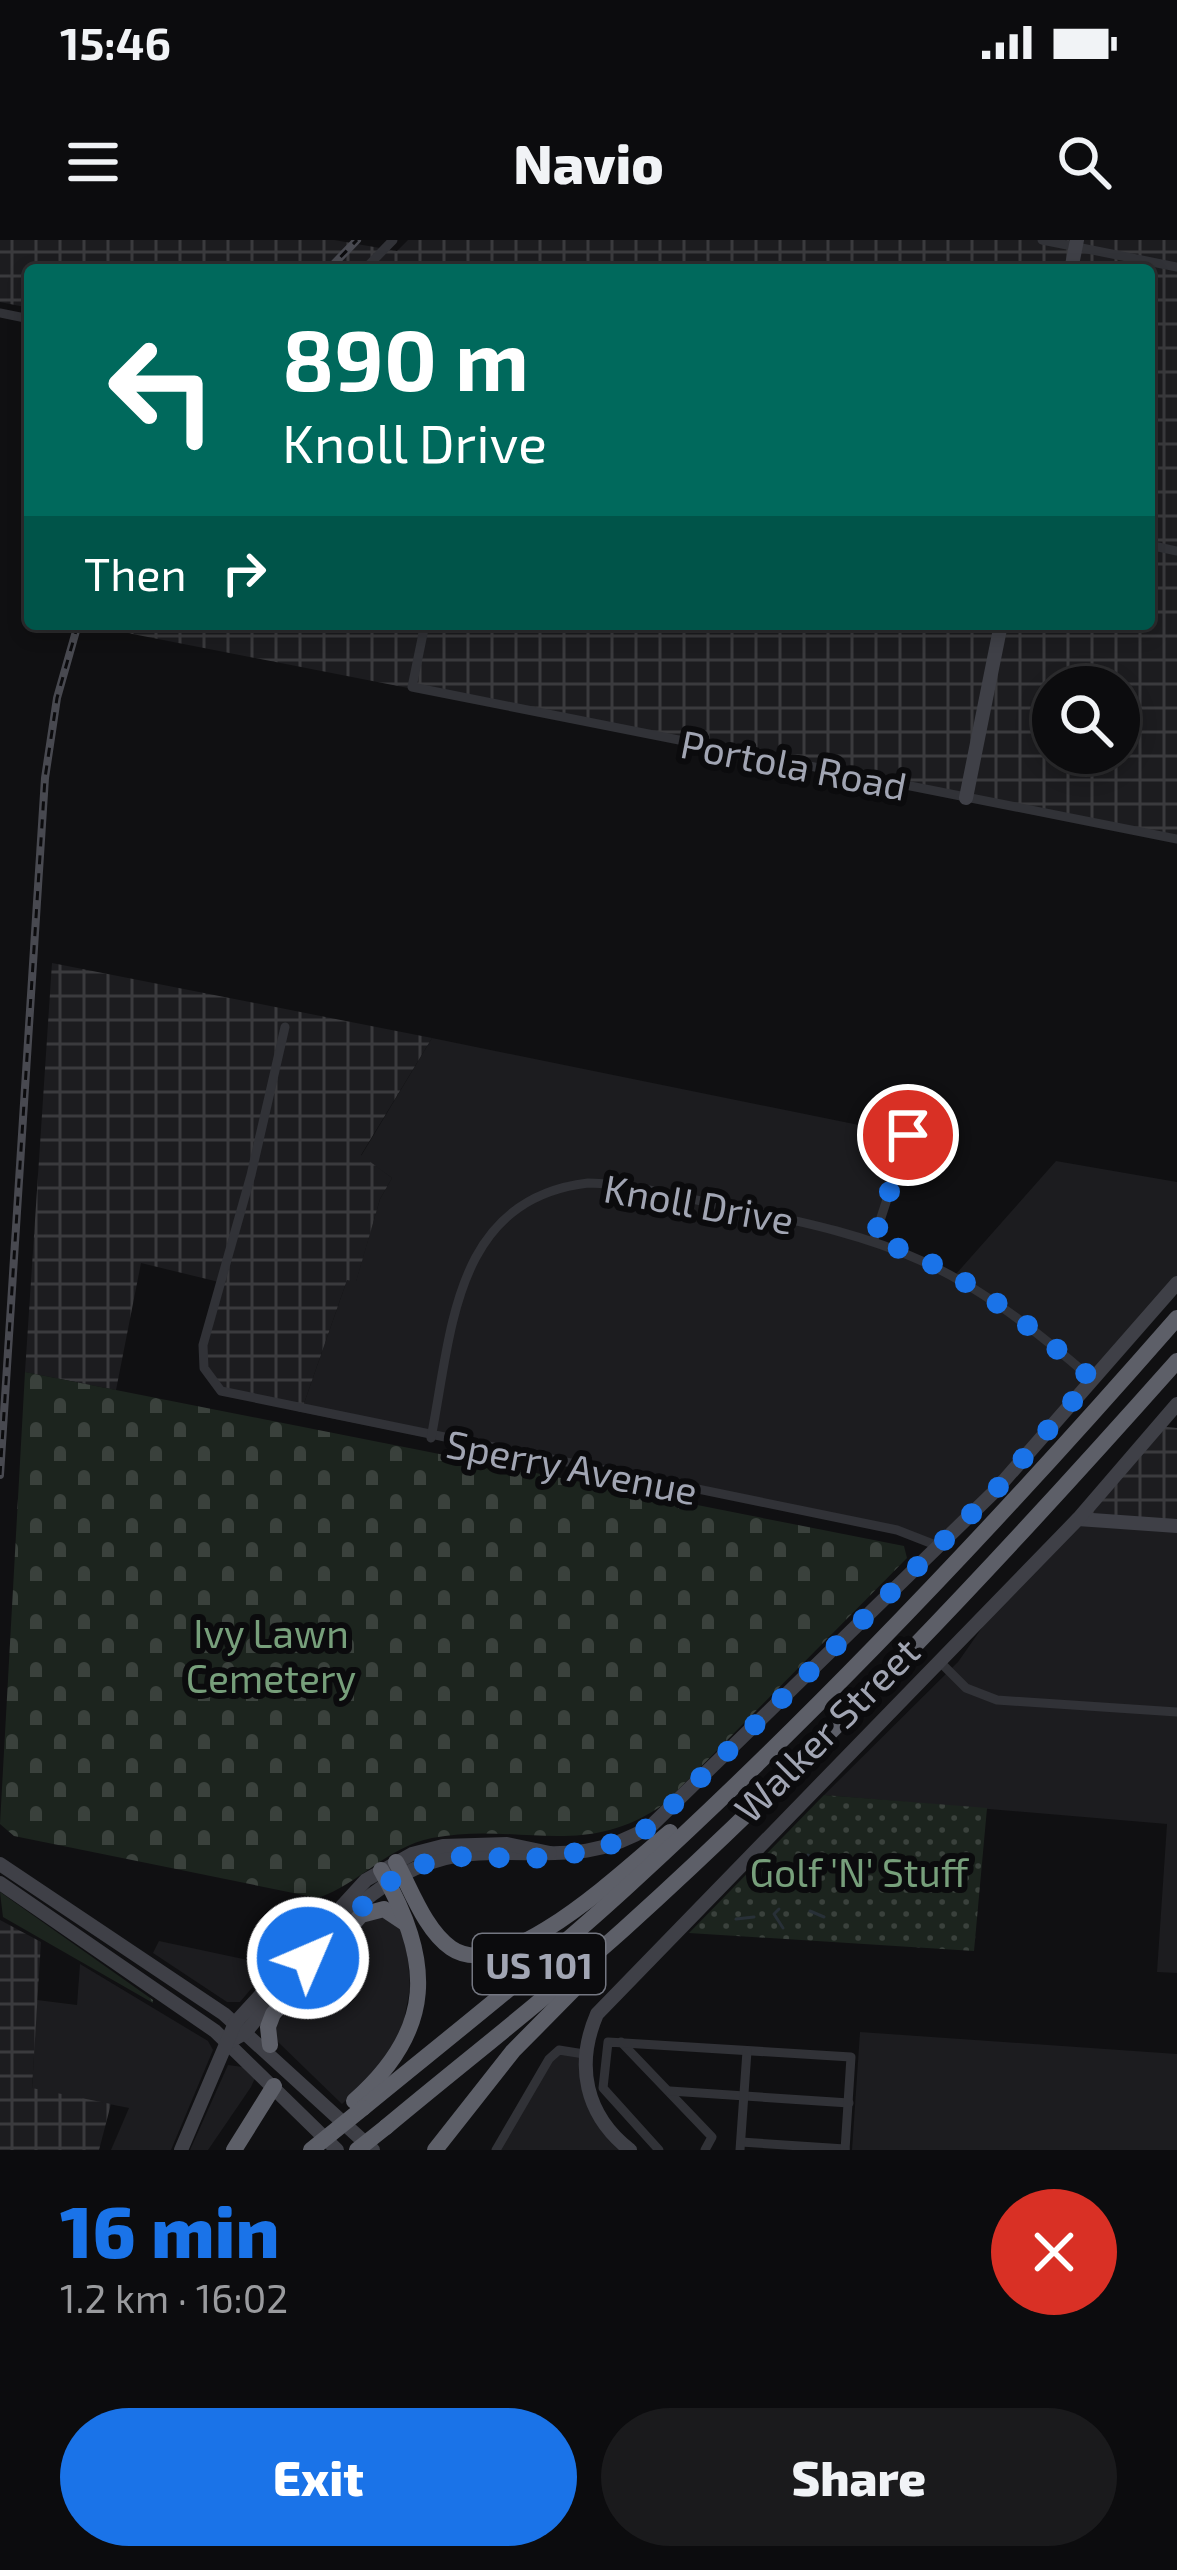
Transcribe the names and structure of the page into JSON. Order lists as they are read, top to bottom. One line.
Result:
{"streets":{"highway":["US 101"],"street":["Portola Road","Knoll Drive","Sperry Avenue","Walker Street"]},"crossings":[["Knoll Drive","Sperry Avenue"]],"parks":["Ivy Lawn Cemetery","Golf 'N' Stuff"],"page":{"status":"15:46","header":"Navio","turn":["890 m","Knoll Drive"],"then":"Then","heading":["16 min","1.2 km · 16:02"],"buttons":["Exit","Share"]}}
